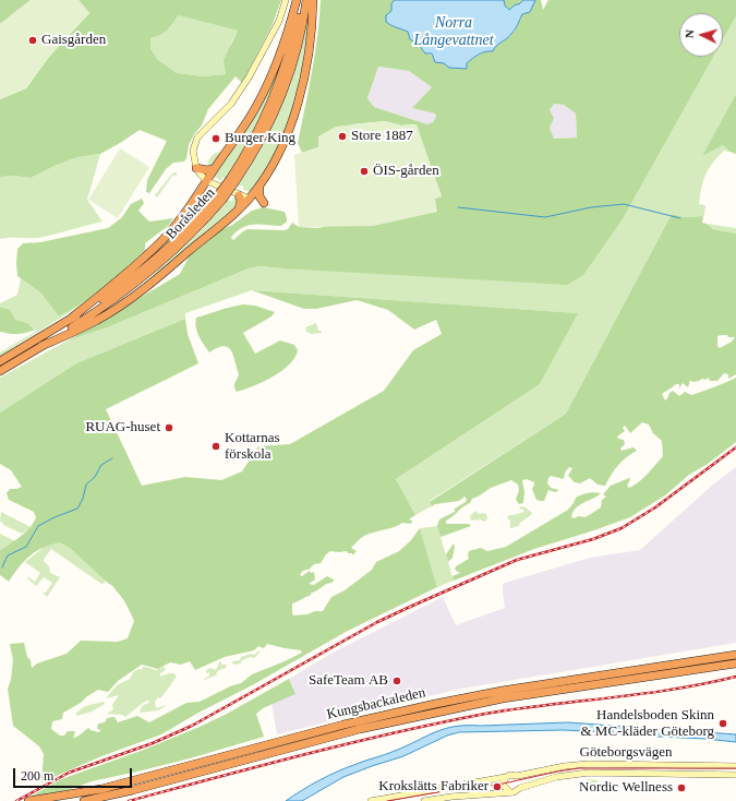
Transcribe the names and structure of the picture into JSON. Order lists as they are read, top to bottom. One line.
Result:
{"streets":{"highway":["Boråsleden","Kungsbackaleden"],"main road":["Göteborgsvägen"]},"water":["Norra Långevattnet"],"places":["Gaisgården","Store 1887","Burger King","ÖIS-gården","RUAG-huset","Kottarnas förskola","SafeTeam AB","Handelsboden Skinn & MC-kläder Göteborg","Krokslätts Fabriker","Nordic Wellness"],"scale_bar":"200 m","north":"left"}
